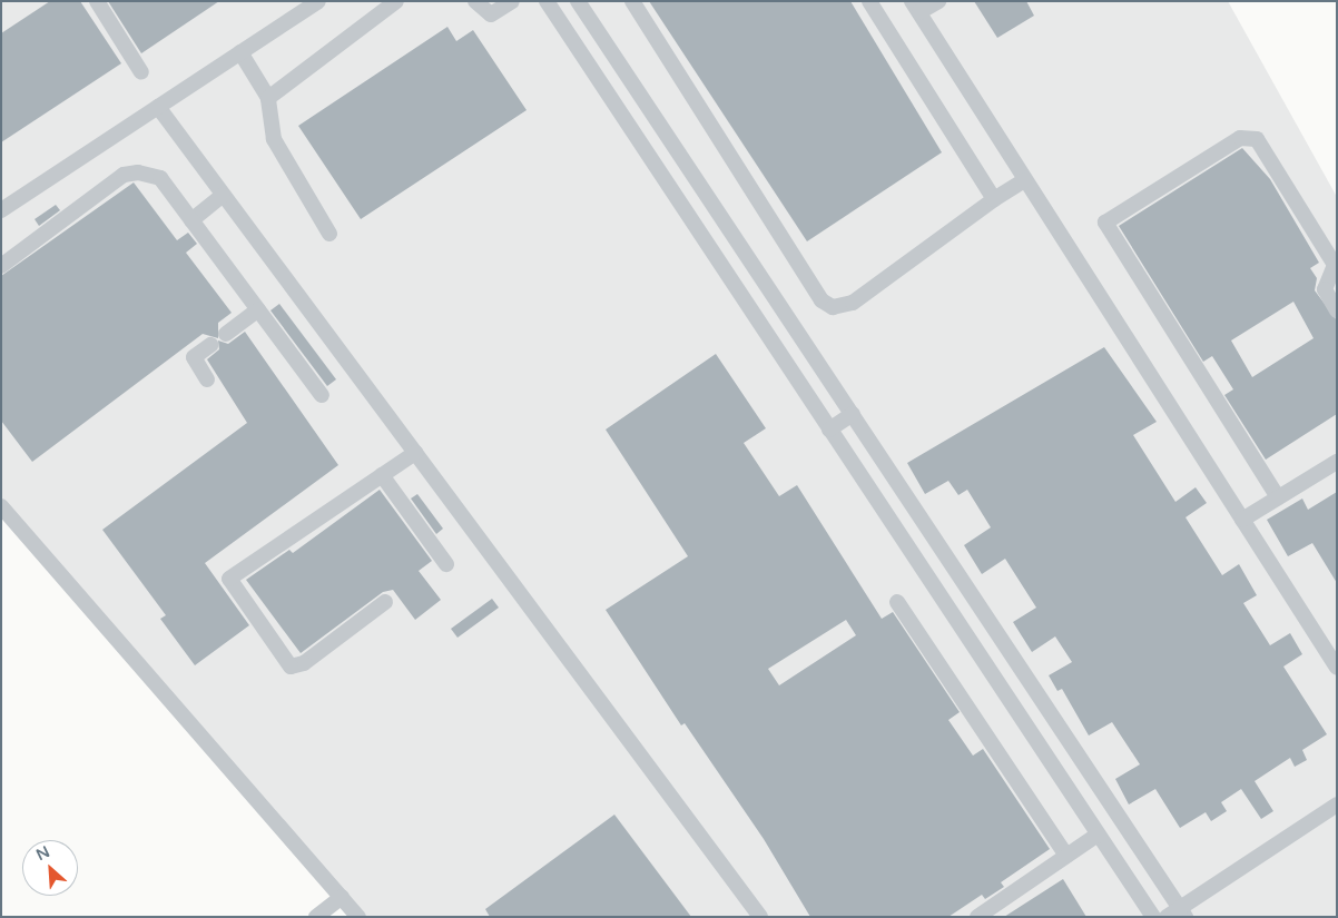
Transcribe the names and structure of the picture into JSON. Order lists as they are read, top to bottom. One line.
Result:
{"north":"top left"}
